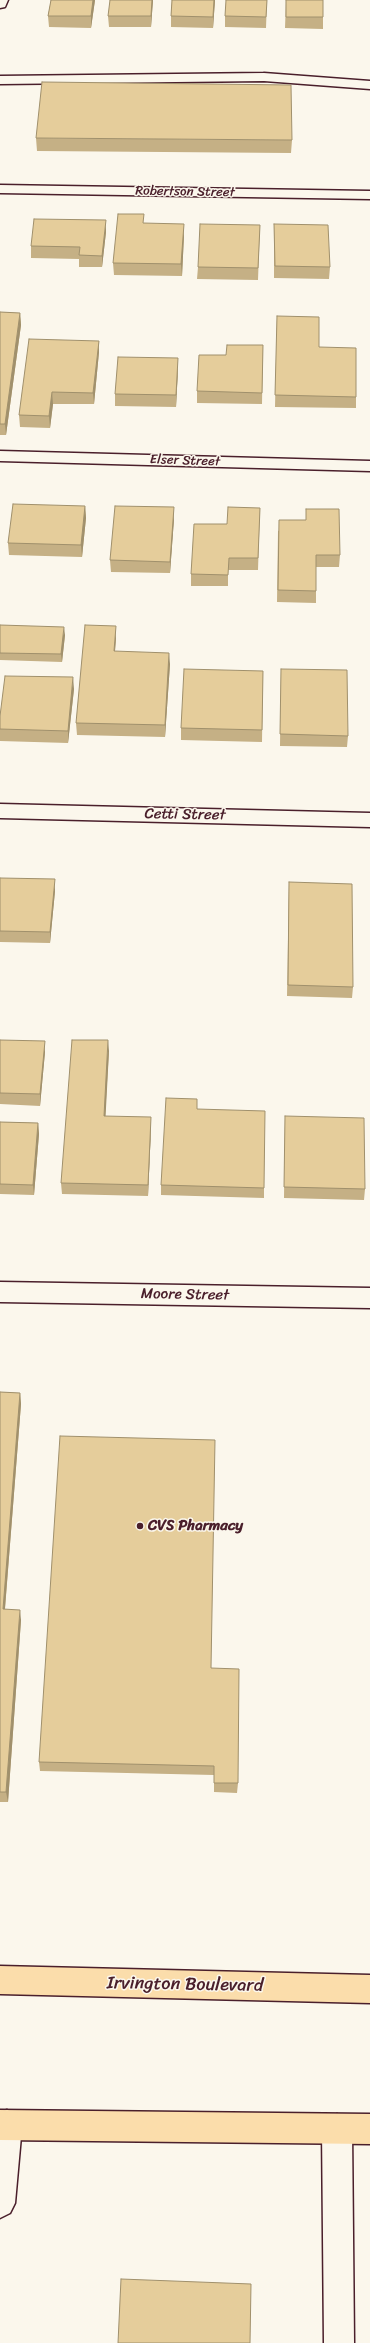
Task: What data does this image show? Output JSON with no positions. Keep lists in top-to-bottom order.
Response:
{
  "streets": {
    "main road": ["Irvington Boulevard"],
    "street": [
      "Robertson Street",
      "Elser Street",
      "Cetti Street",
      "Moore Street"
    ]
  },
  "places": ["CVS Pharmacy"]
}
